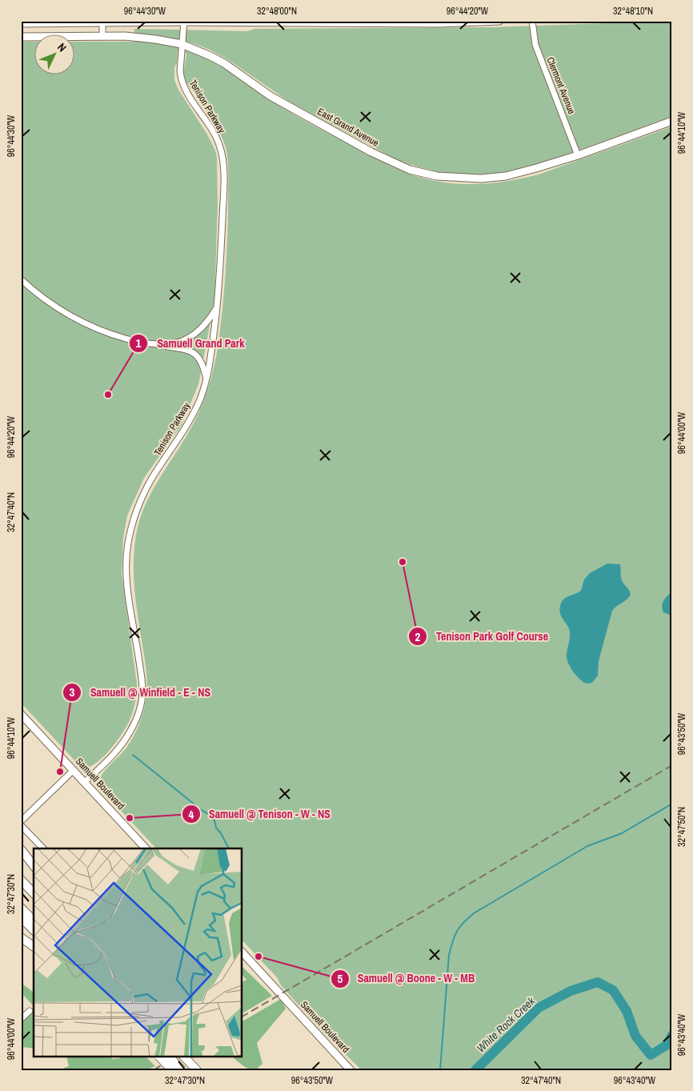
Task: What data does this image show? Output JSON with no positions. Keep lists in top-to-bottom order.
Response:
{
  "streets": {
    "main road": ["East Grand Avenue", "Samuell Boulevard"],
    "street": ["Clermont Avenue", "Tenison Parkway"]
  },
  "crossings": [
    ["Clermont Avenue", "East Grand Avenue"],
    ["Tenison Parkway", "East Grand Avenue"],
    ["Tenison Parkway", "Samuell Boulevard"]
  ],
  "water": ["White Rock Creek"],
  "places": [
    "Samuell Grand Park",
    "Tenison Park Golf Course",
    "Samuell @ Winfield - E - NS",
    "Samuell @ Tenison - W - NS",
    "Samuell @ Boone - W - MB"
  ],
  "north": "top right",
  "coordinates": [
    "96°44'30\"W",
    "32°48'00\"N",
    "96°44'20\"W",
    "32°48'10\"N",
    "96°44'10\"W",
    "96°44'00\"W",
    "32°47'40\"N",
    "96°43'50\"W",
    "32°47'50\"N",
    "32°47'30\"N",
    "96°43'40\"W"
  ]
}
